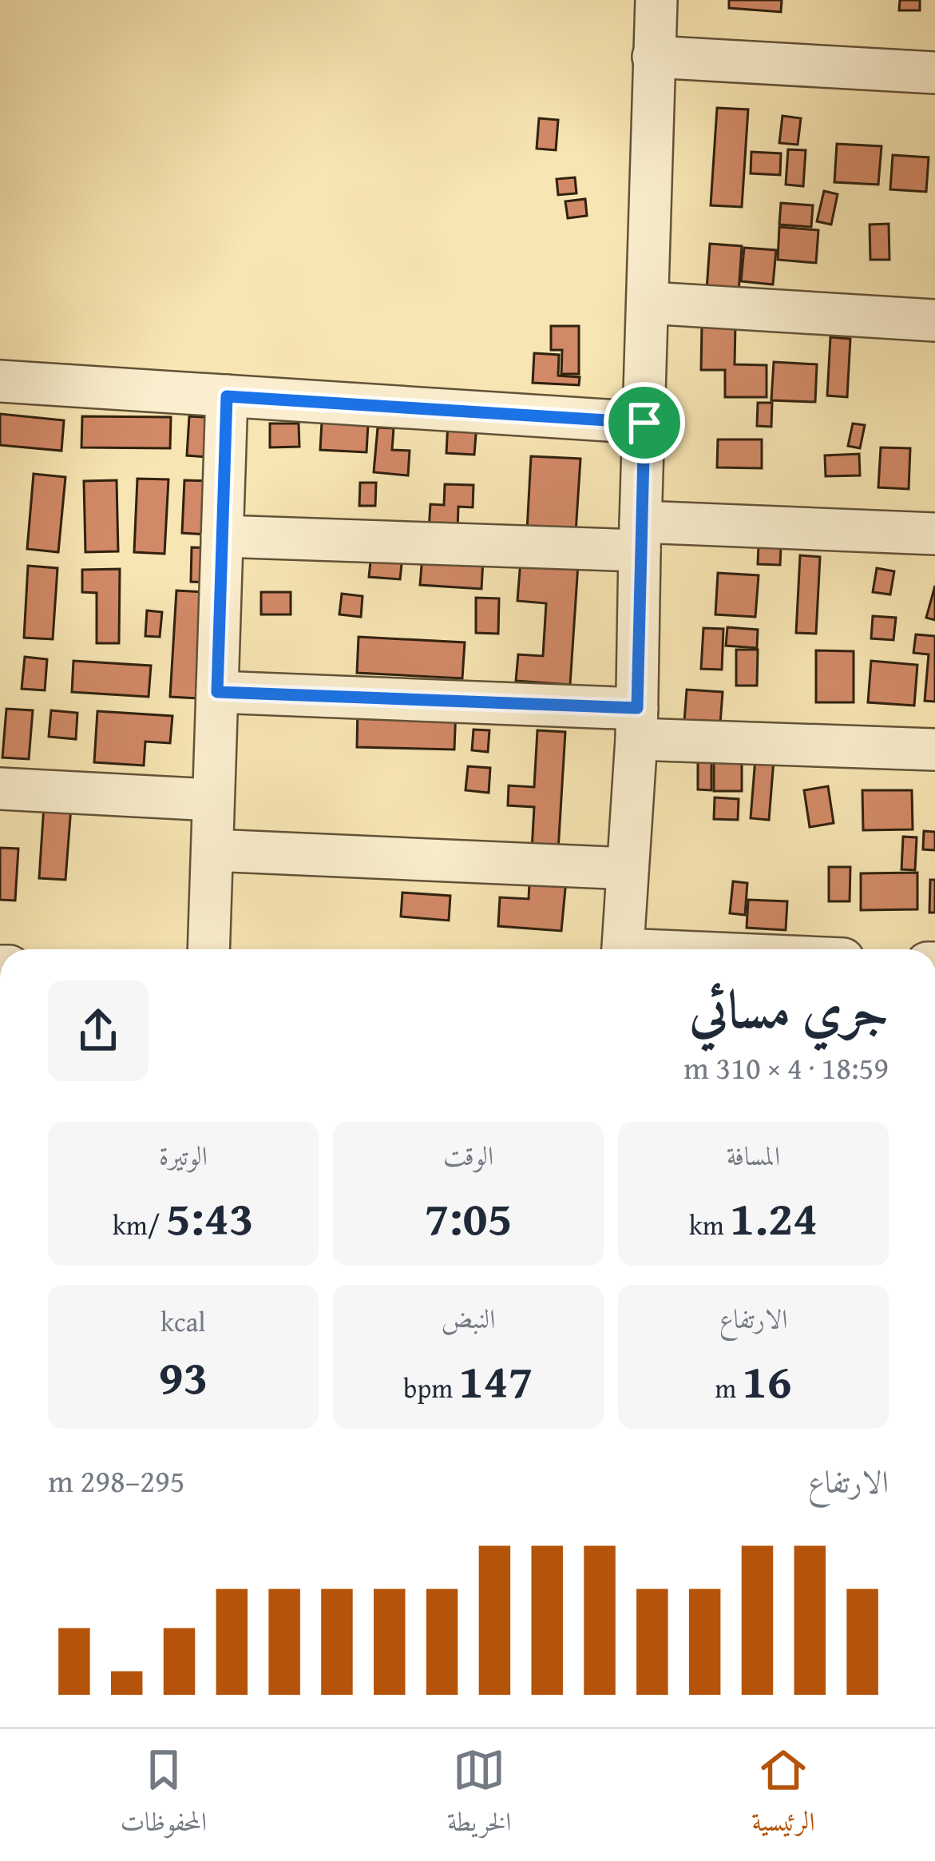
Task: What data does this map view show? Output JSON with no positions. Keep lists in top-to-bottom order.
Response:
{
  "page": {
    "heading": ["جري مسائي", "18:59 · 4 × 310 m"],
    "stats": [
      ["المسافة", "1.24 km"],
      ["الوقت", "7:05"],
      ["الوتيرة", "5:43 /km"],
      ["الارتفاع", "16 m"],
      ["النبض", "147 bpm"],
      ["kcal", "93"]
    ],
    "chart": ["الارتفاع", "295–298 m"],
    "tabs": ["الرئيسية", "الخريطة", "المحفوظات"]
  }
}
